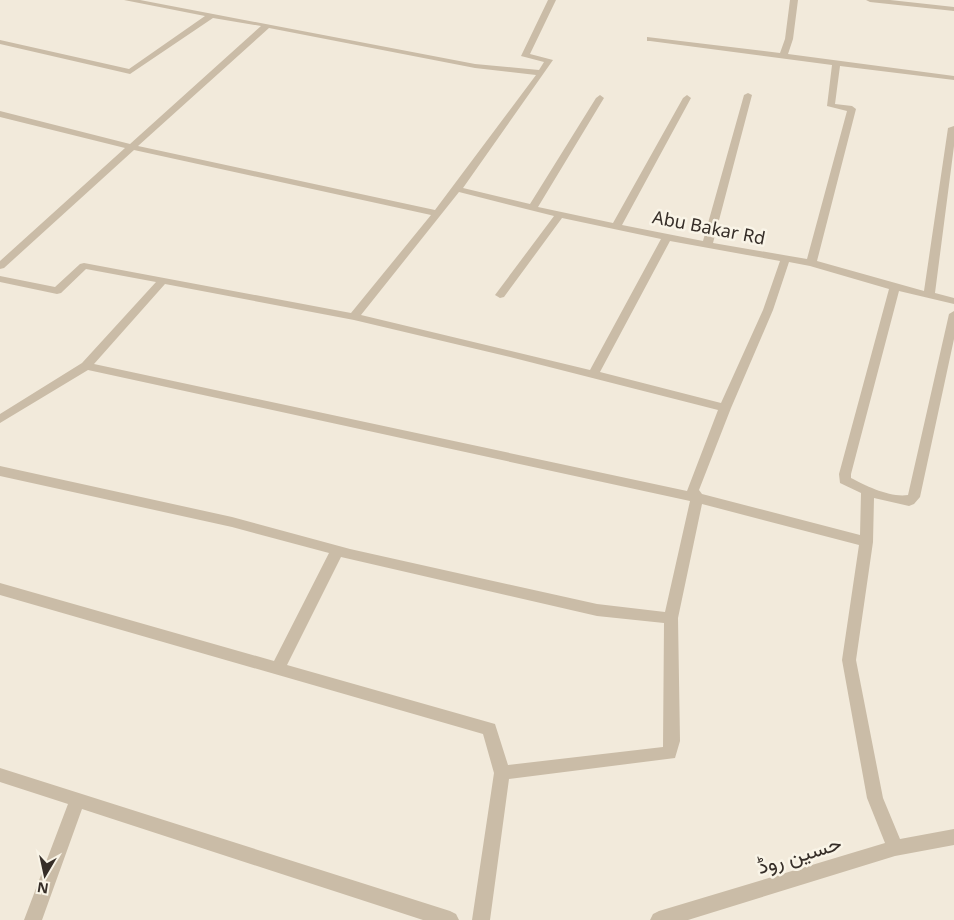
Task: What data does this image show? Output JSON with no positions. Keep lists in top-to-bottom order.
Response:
{
  "streets": {
    "street": ["Abu Bakar Rd", "حسین روڈ"]
  },
  "north": "bottom"
}
